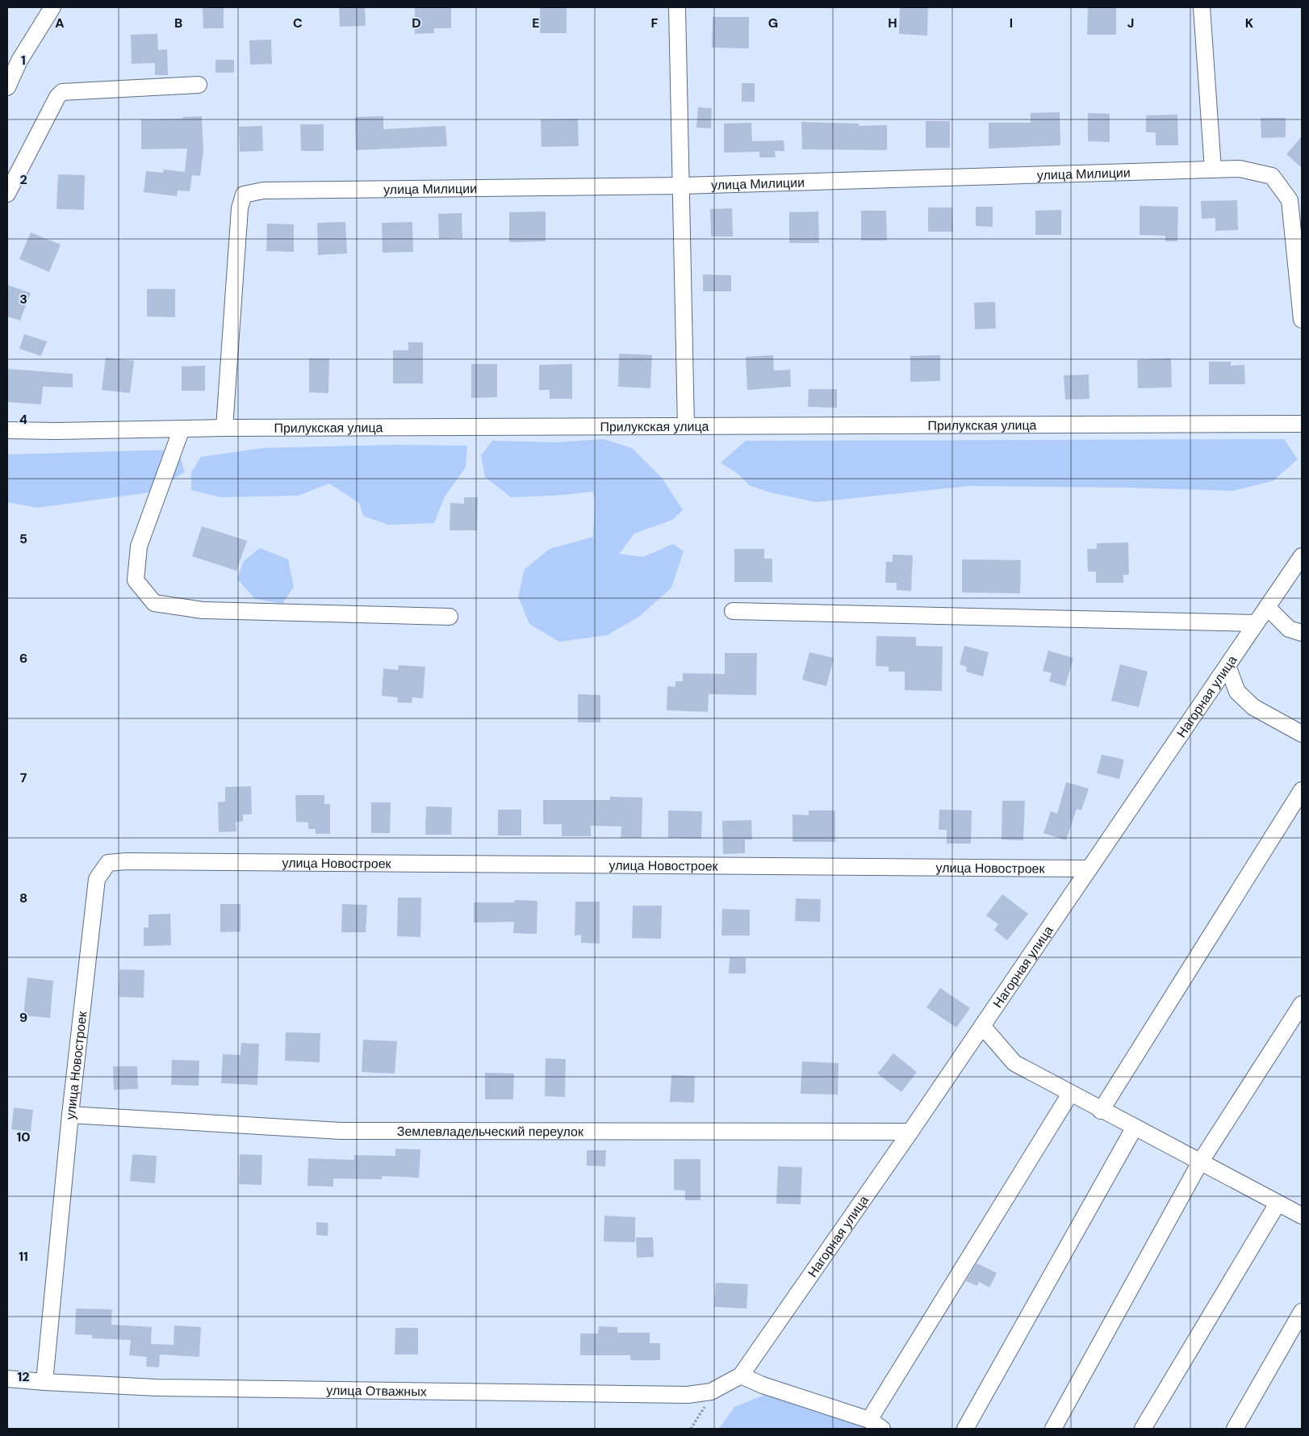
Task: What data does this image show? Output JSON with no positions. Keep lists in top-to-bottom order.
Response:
{
  "streets": {
    "street": [
      "улица Милиции",
      "Прилукская улица",
      "Нагорная улица",
      "улица Новостроек",
      "Землевладельческий переулок",
      "улица Отважных"
    ]
  },
  "crossings": [
    ["улица Милиции", "Прилукская улица"],
    ["Нагорная улица", "улица Новостроек"],
    ["Нагорная улица", "Землевладельческий переулок"],
    ["Нагорная улица", "улица Отважных"],
    ["улица Новостроек", "Землевладельческий переулок"],
    ["улица Новостроек", "улица Отважных"]
  ],
  "grid": {
    "columns": [
      "A",
      "B",
      "C",
      "D",
      "E",
      "F",
      "G",
      "H",
      "I",
      "J",
      "K"
    ],
    "rows": [
      "1",
      "2",
      "3",
      "4",
      "5",
      "6",
      "7",
      "8",
      "9",
      "10",
      "11",
      "12"
    ]
  }
}
